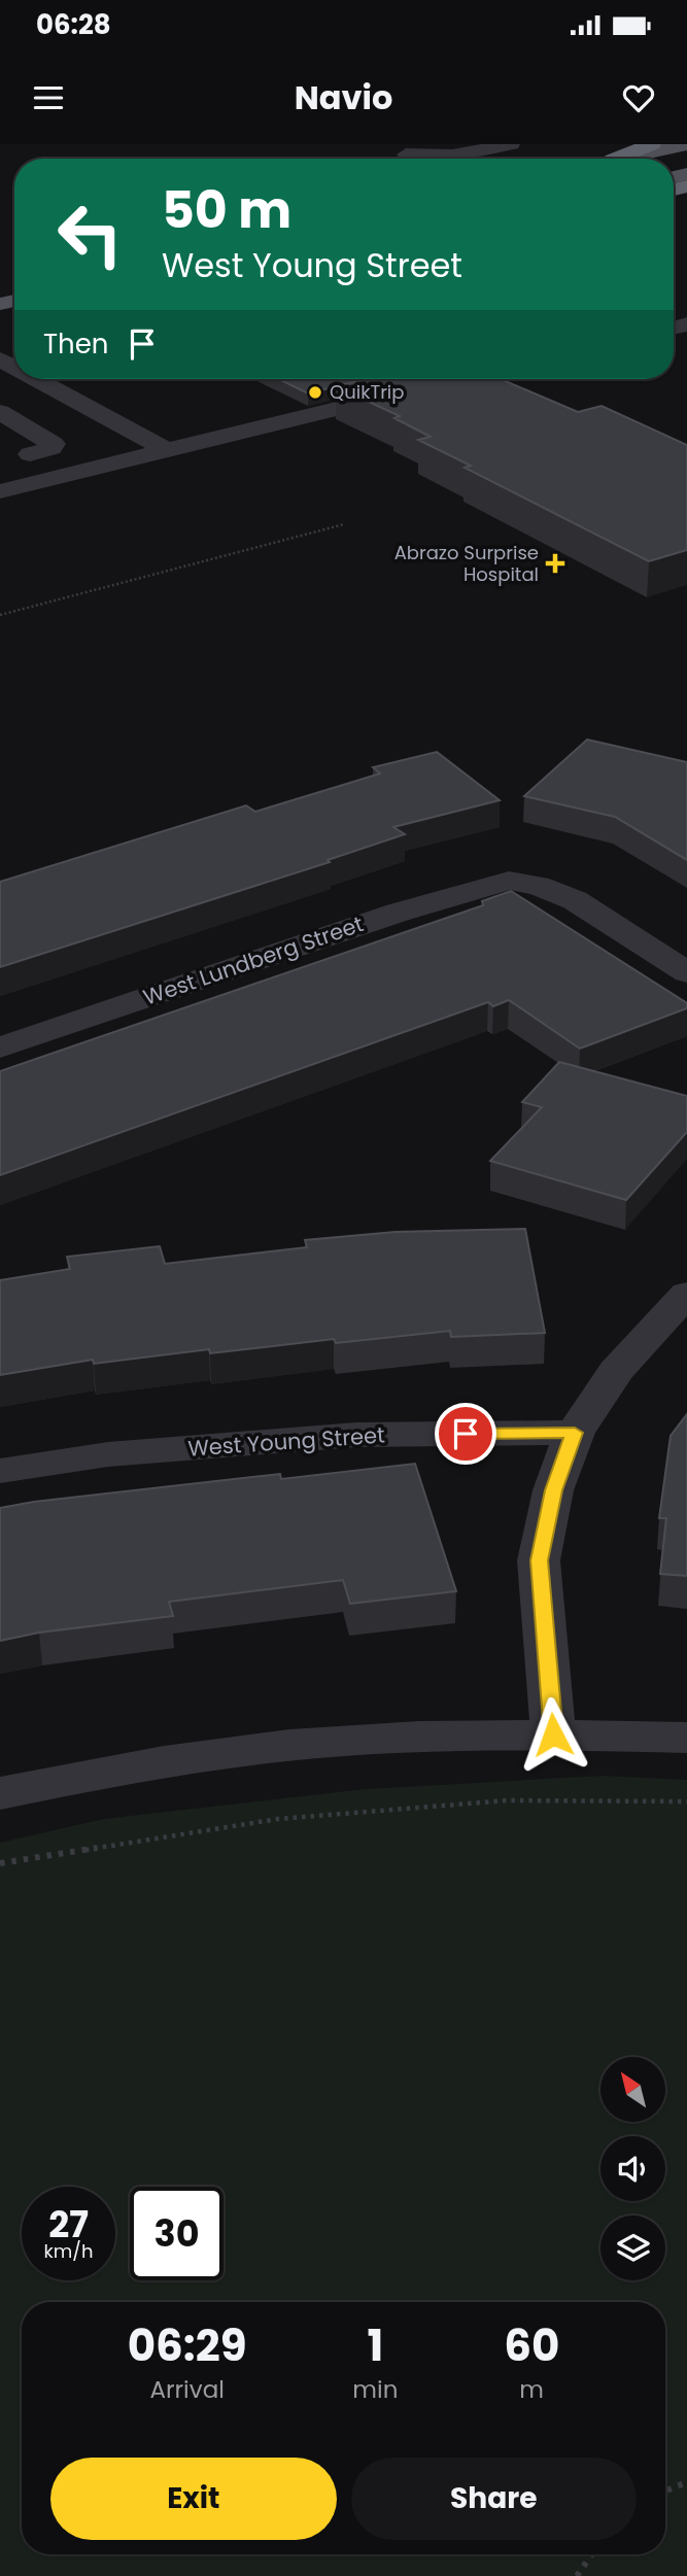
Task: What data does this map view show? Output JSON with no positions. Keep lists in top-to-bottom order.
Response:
{
  "streets": {
    "street": ["West Lundberg Street", "West Young Street"]
  },
  "places": {
    "other": ["QuikTrip"],
    "health": ["Abrazo Surprise Hospital"]
  },
  "north": "top left",
  "page": {
    "status": "06:28",
    "header": "Navio",
    "turn": ["50 m", "West Young Street"],
    "then": "Then",
    "speed": "27 km/h",
    "limit": "30",
    "eta": [
      "06:29",
      "Arrival",
      "1",
      "min",
      "60",
      "m"
    ],
    "buttons": ["Exit", "Share"]
  }
}
